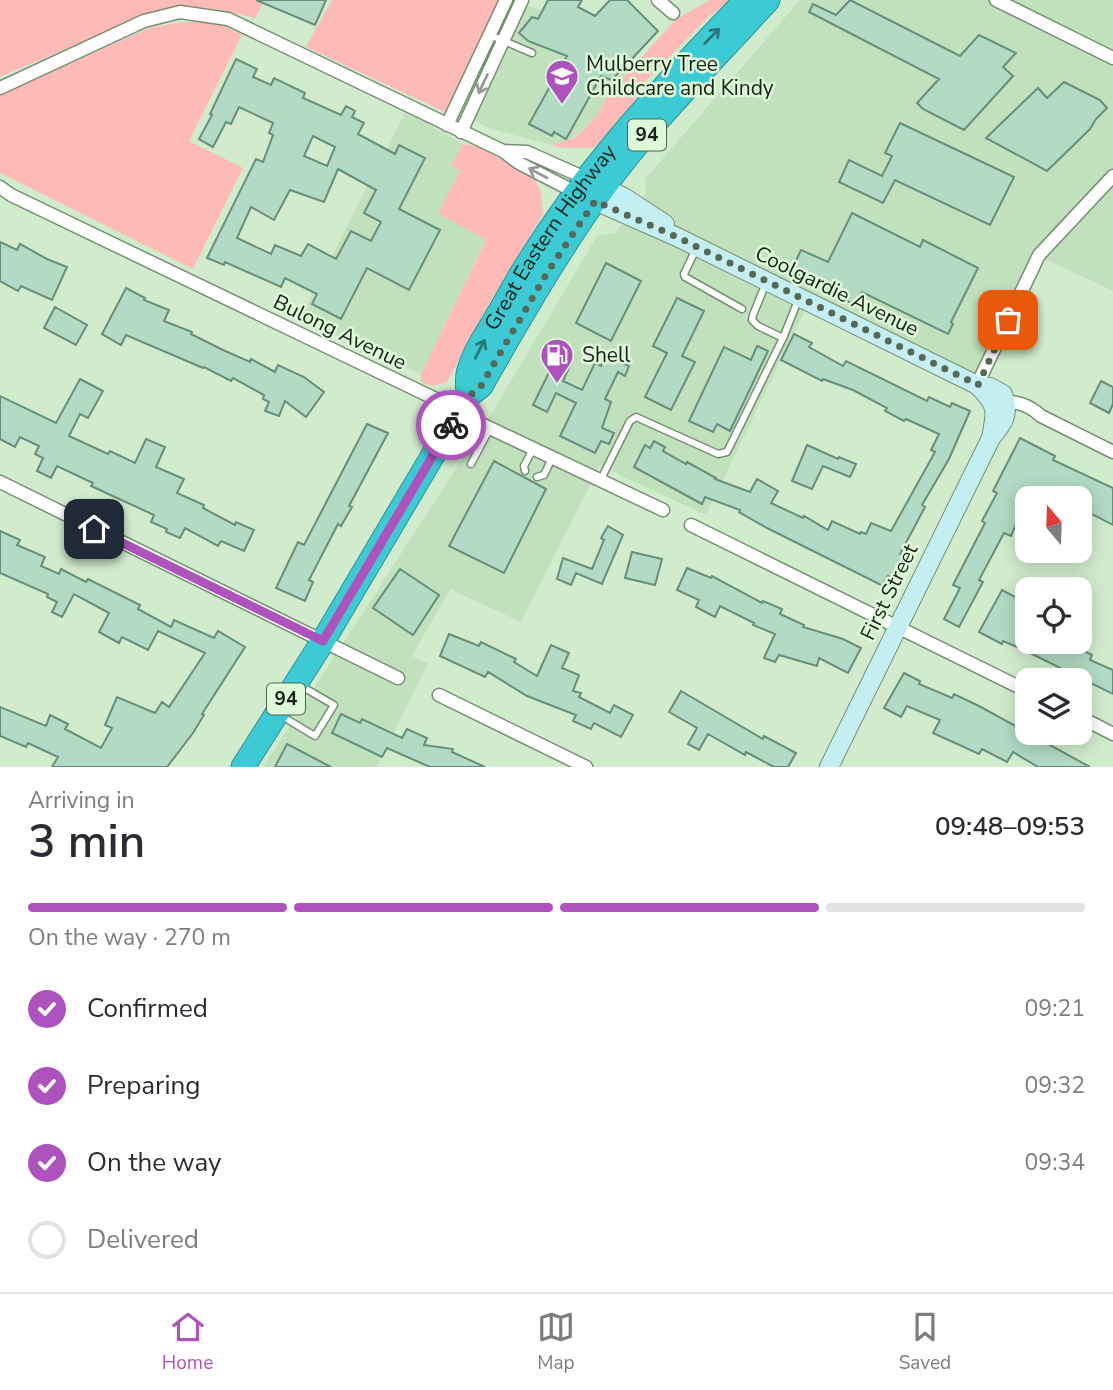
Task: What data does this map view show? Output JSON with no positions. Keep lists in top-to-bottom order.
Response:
{
  "streets": {
    "highway": ["94", "Great Eastern Highway"],
    "street": ["Coolgardie Avenue", "Bulong Avenue", "First Street"]
  },
  "crossings": [
    ["Great Eastern Highway", "Coolgardie Avenue"],
    ["Great Eastern Highway", "Bulong Avenue"],
    ["Coolgardie Avenue", "First Street"]
  ],
  "places": {
    "school or university": ["Mulberry Tree Childcare and Kindy"],
    "fuel station": ["Shell"]
  },
  "north": "top",
  "page": {
    "heading": ["3 min", "Arriving in", "09:48–09:53"],
    "bar": "On the way · 270 m",
    "list": [
      ["Confirmed", "09:21"],
      ["Preparing", "09:32"],
      ["On the way", "09:34"],
      "Delivered"
    ],
    "tabs": ["Home", "Map", "Saved"]
  }
}
